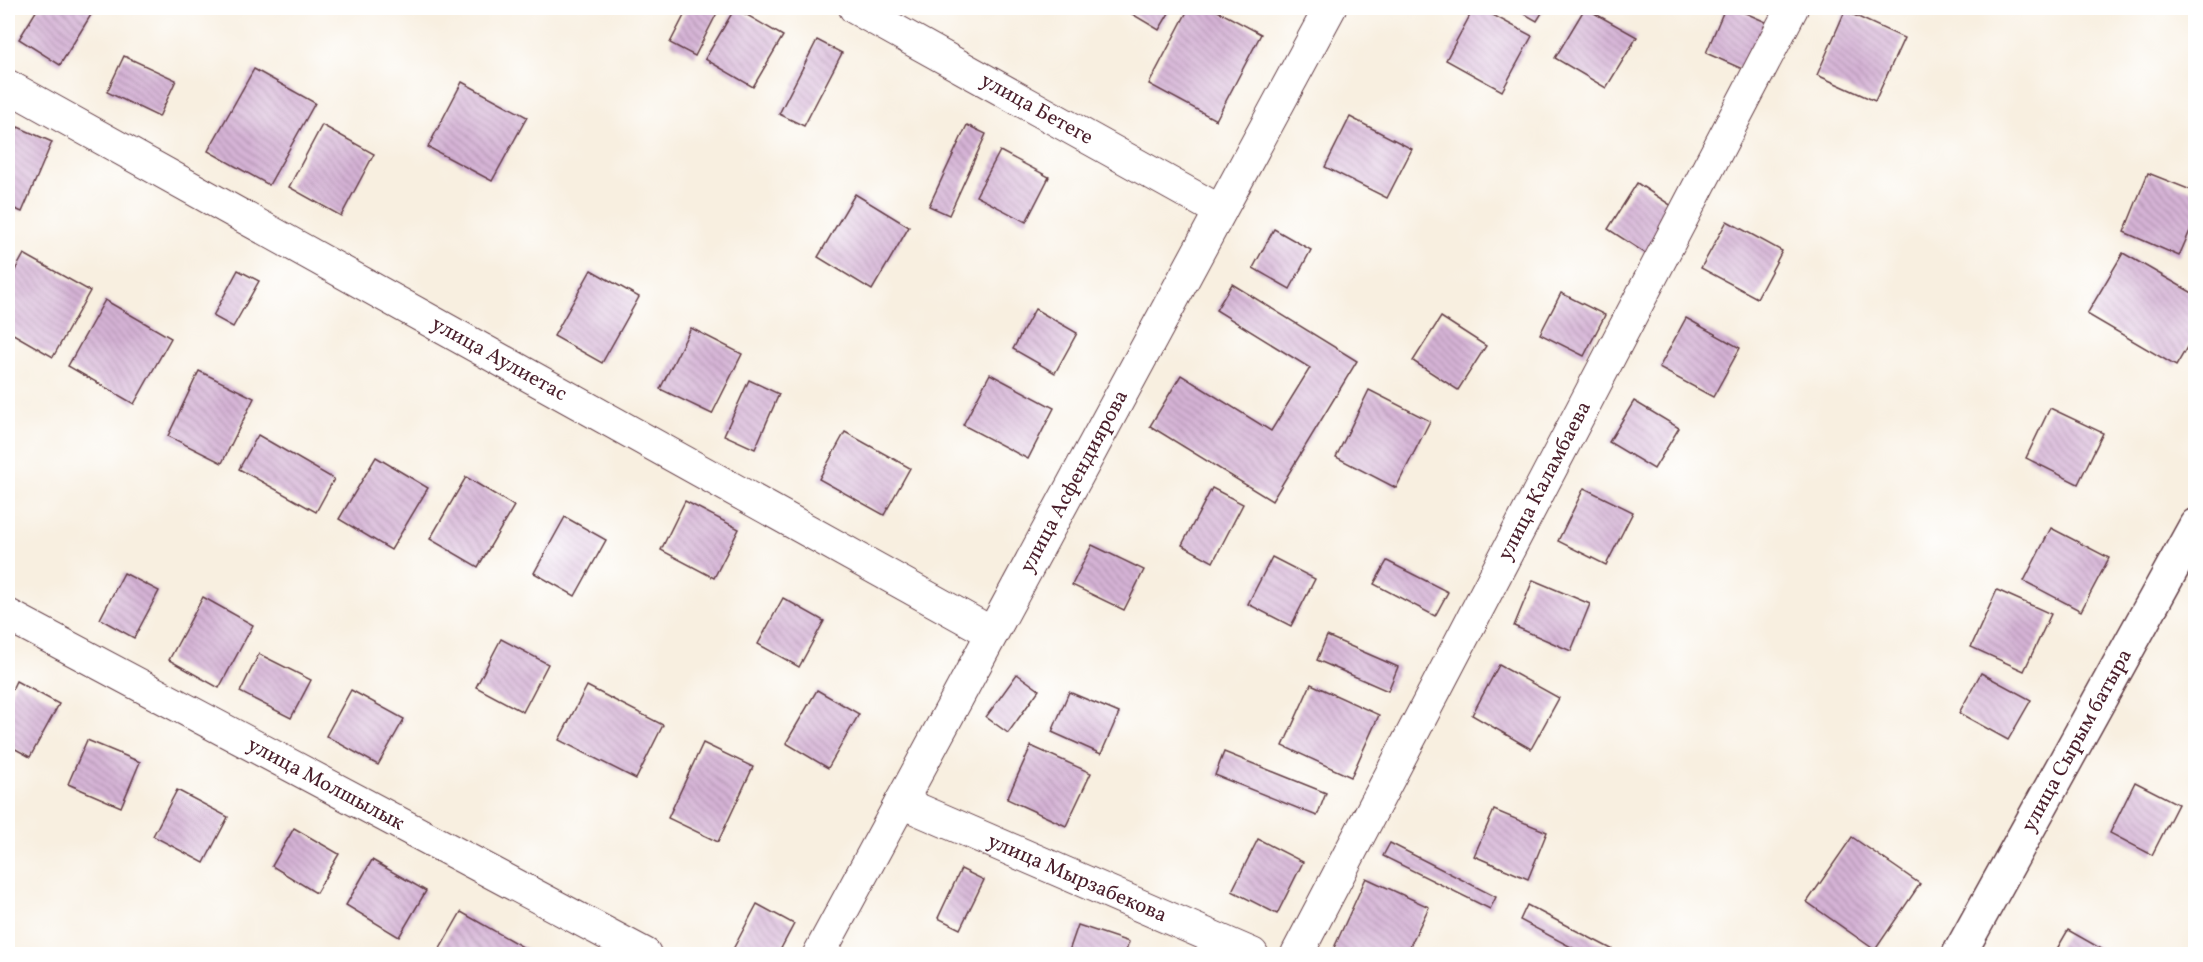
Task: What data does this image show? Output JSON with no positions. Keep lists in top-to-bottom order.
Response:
{
  "streets": {
    "street": [
      "улица Бетеге",
      "улица Аулиетас",
      "улица Асфендиярова",
      "улица Каламбаева",
      "улица Сырым батыра",
      "улица Молшылык",
      "улица Мырзабекова"
    ]
  },
  "crossings": [
    ["улица Бетеге", "улица Асфендиярова"],
    ["улица Аулиетас", "улица Асфендиярова"],
    ["улица Асфендиярова", "улица Мырзабекова"]
  ]
}
